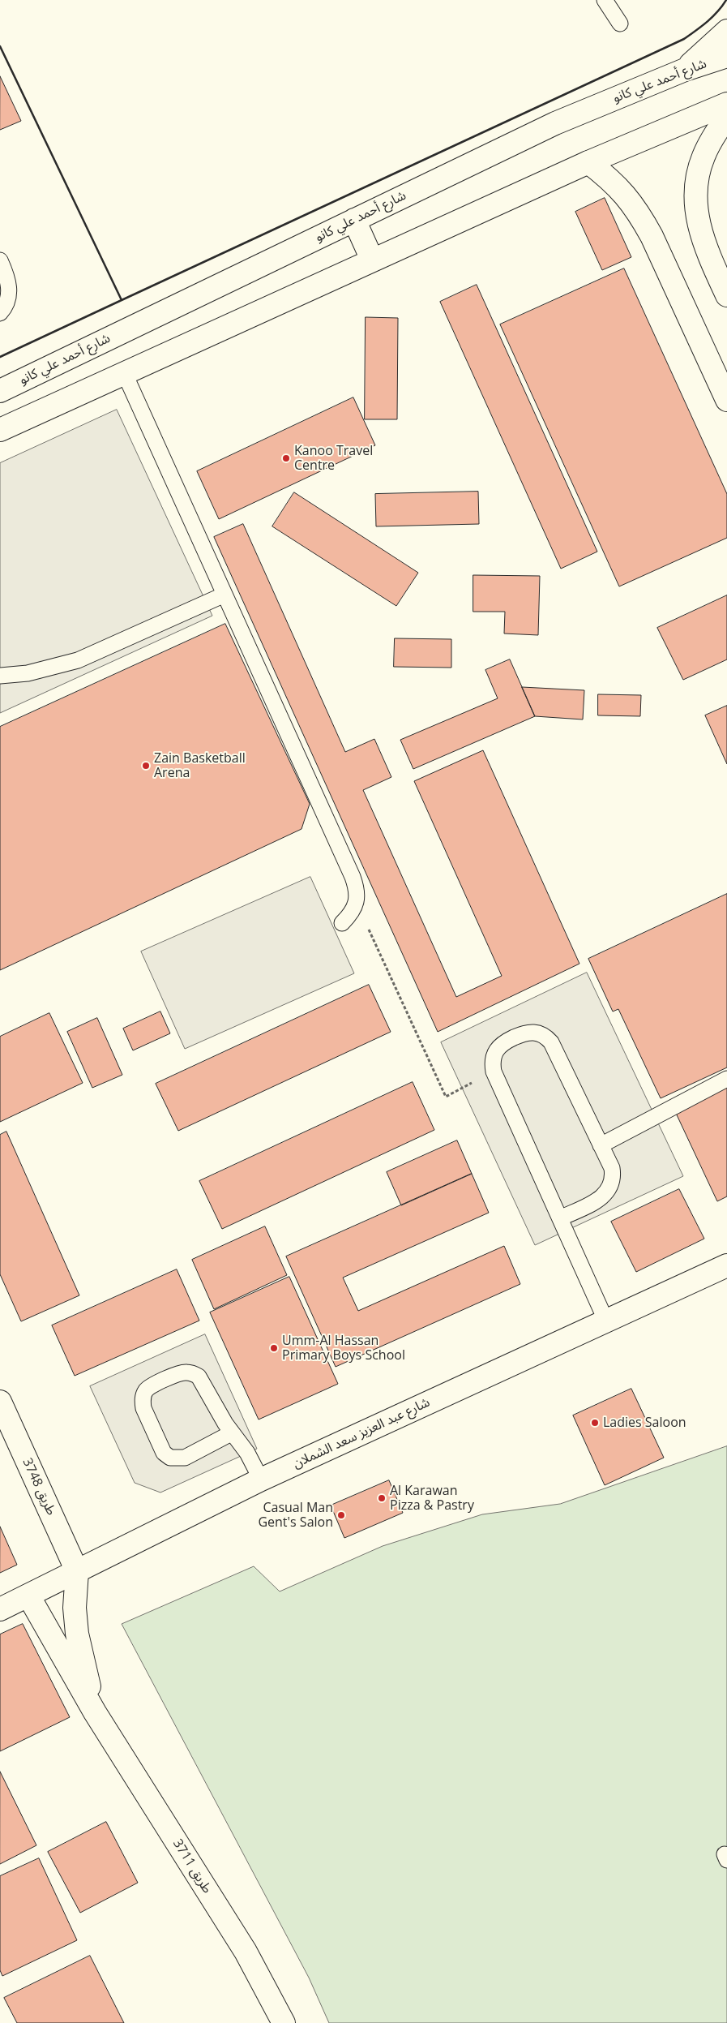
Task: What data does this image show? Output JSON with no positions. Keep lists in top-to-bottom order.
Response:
{
  "streets": {
    "street": [
      "شارع أحمد علي كانو",
      "شارع عبد العزيز سعد الشملان",
      "طريق 3748",
      "طريق 3711"
    ]
  },
  "crossings": [
    ["شارع عبد العزيز سعد الشملان", "طريق 3748"],
    ["شارع عبد العزيز سعد الشملان", "طريق 3711"],
    ["طريق 3748", "طريق 3711"]
  ],
  "places": [
    "Kanoo Travel Centre",
    "Zain Basketball Arena",
    "Umm-Al Hassan Primary Boys School",
    "Ladies Saloon",
    "Al Karawan Pizza & Pastry",
    "Casual Man Gent's Salon"
  ]
}
